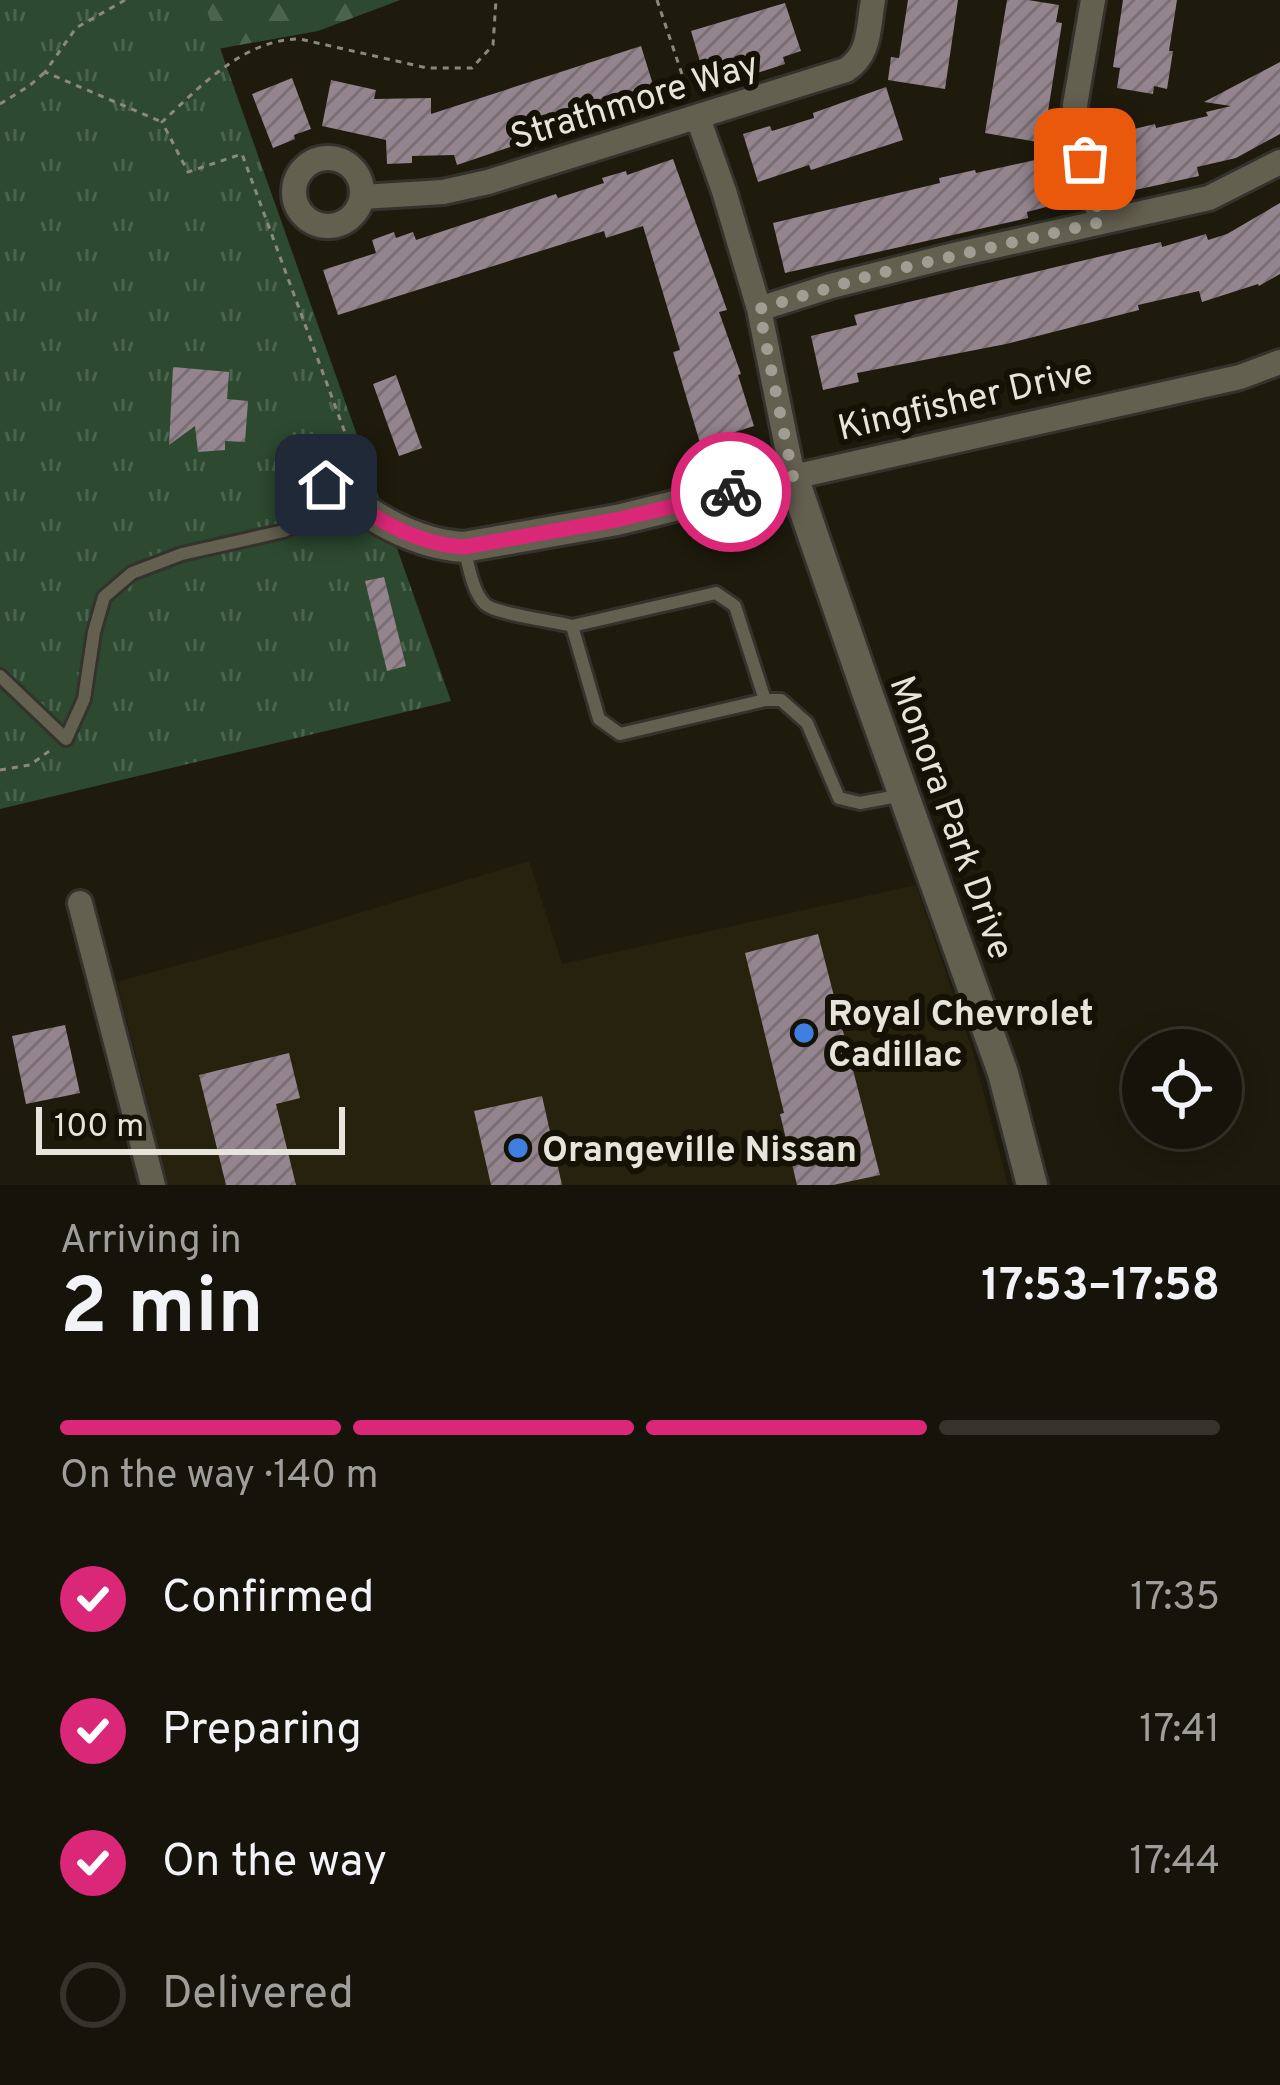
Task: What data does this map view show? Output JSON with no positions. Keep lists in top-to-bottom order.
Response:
{
  "streets": {
    "street": ["Strathmore Way", "Kingfisher Drive", "Monora Park Drive"]
  },
  "crossings": [
    ["Kingfisher Drive", "Monora Park Drive"]
  ],
  "places": ["Royal Chevrolet Cadillac", "Orangeville Nissan"],
  "scale_bar": "100 m",
  "page": {
    "scale": "100 m",
    "heading": ["2 min", "Arriving in", "17:53–17:58"],
    "bar": "On the way · 140 m",
    "list": [
      ["Confirmed", "17:35"],
      ["Preparing", "17:41"],
      ["On the way", "17:44"],
      "Delivered"
    ]
  }
}
